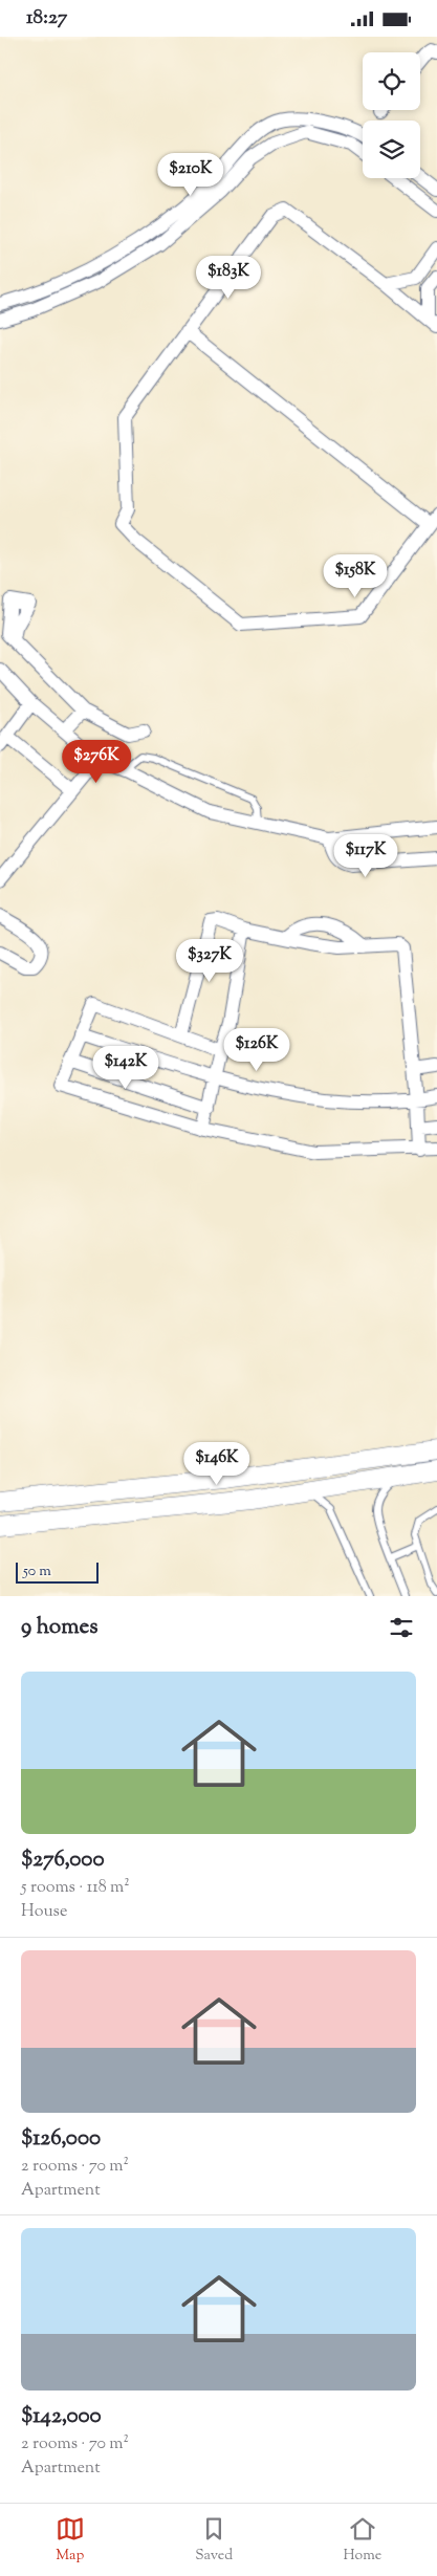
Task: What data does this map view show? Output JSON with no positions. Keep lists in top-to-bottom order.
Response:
{
  "scale_bar": "50 m",
  "page": {
    "status": "18:27",
    "price": [
      "$210K",
      "$183K",
      "$158K",
      "$276K",
      "$117K",
      "$327K",
      "$126K",
      "$142K",
      "$146K"
    ],
    "scale": "50 m",
    "heading": "9 homes",
    "list": [
      {
        "name": "$276,000",
        "note": "5 rooms · 118 m² · House"
      },
      {
        "name": "$126,000",
        "note": "2 rooms · 70 m² · Apartment"
      },
      {
        "name": "$142,000",
        "note": "2 rooms · 70 m² · Apartment"
      }
    ],
    "tabs": ["Map", "Saved", "Home"]
  }
}
